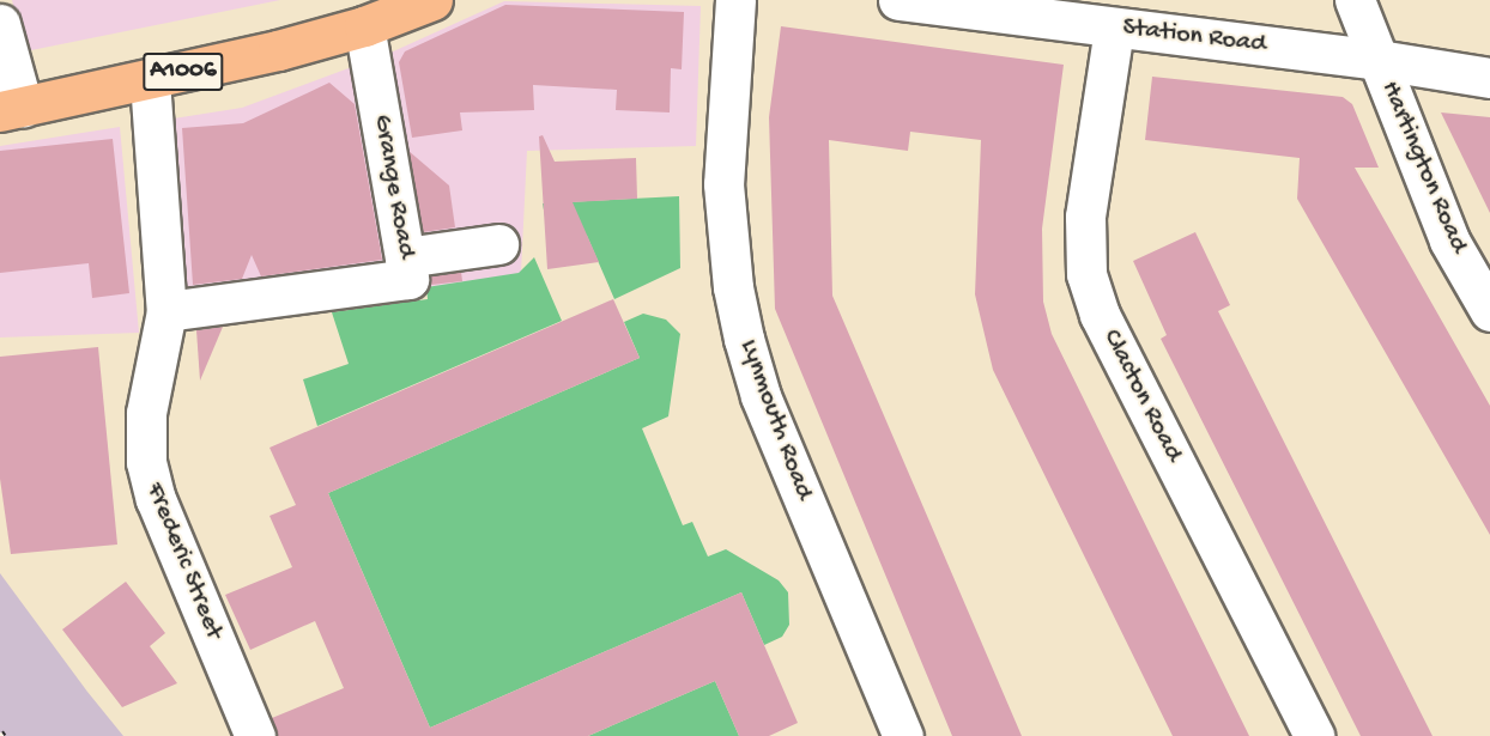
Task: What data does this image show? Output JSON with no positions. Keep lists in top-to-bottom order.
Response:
{
  "streets": {
    "main road": ["A1006"],
    "street": [
      "Station Road",
      "Hartington Road",
      "Grange Road",
      "Clacton Road",
      "Lynmouth Road",
      "Frederic Street"
    ]
  },
  "crossings": [
    ["Station Road", "Hartington Road"],
    ["Station Road", "Clacton Road"],
    ["A1006", "Grange Road"],
    ["A1006", "Frederic Street"],
    ["Grange Road", "Frederic Street"]
  ]
}
